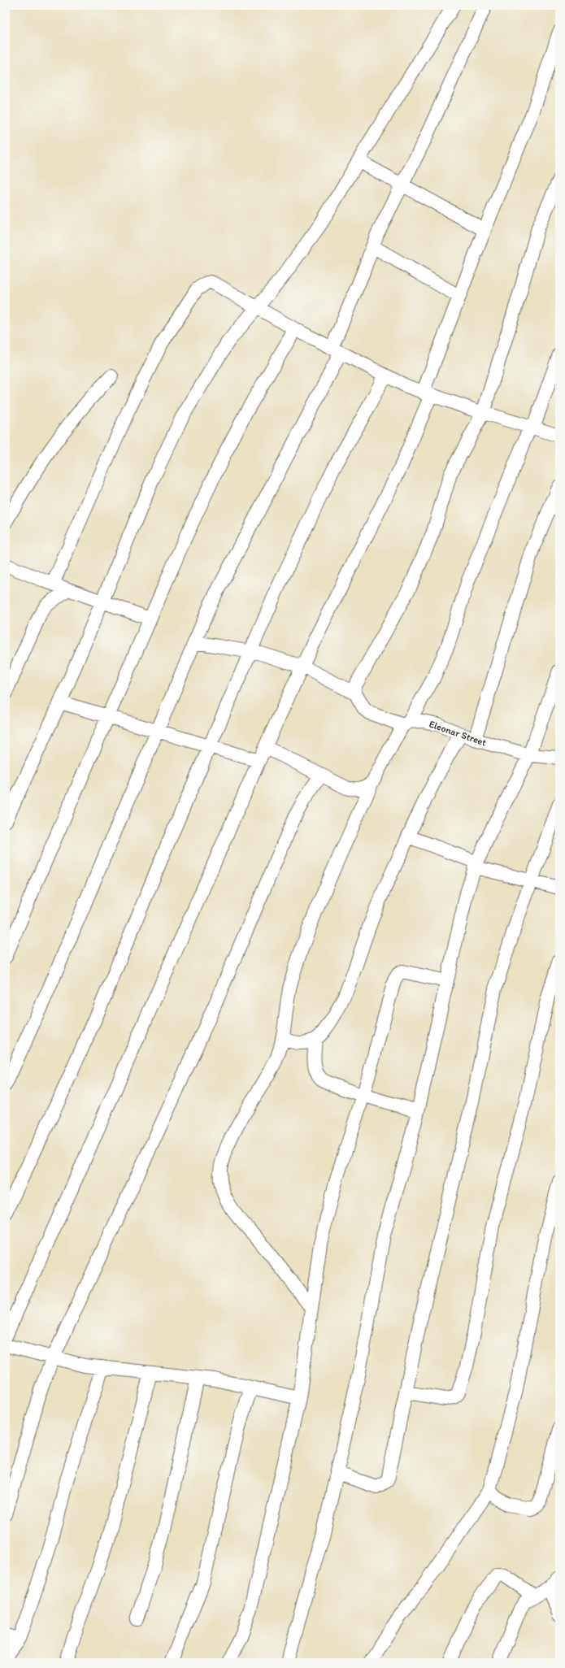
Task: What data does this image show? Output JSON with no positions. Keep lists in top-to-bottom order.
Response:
{
  "streets": {
    "street": ["Eleonar Street"]
  }
}
